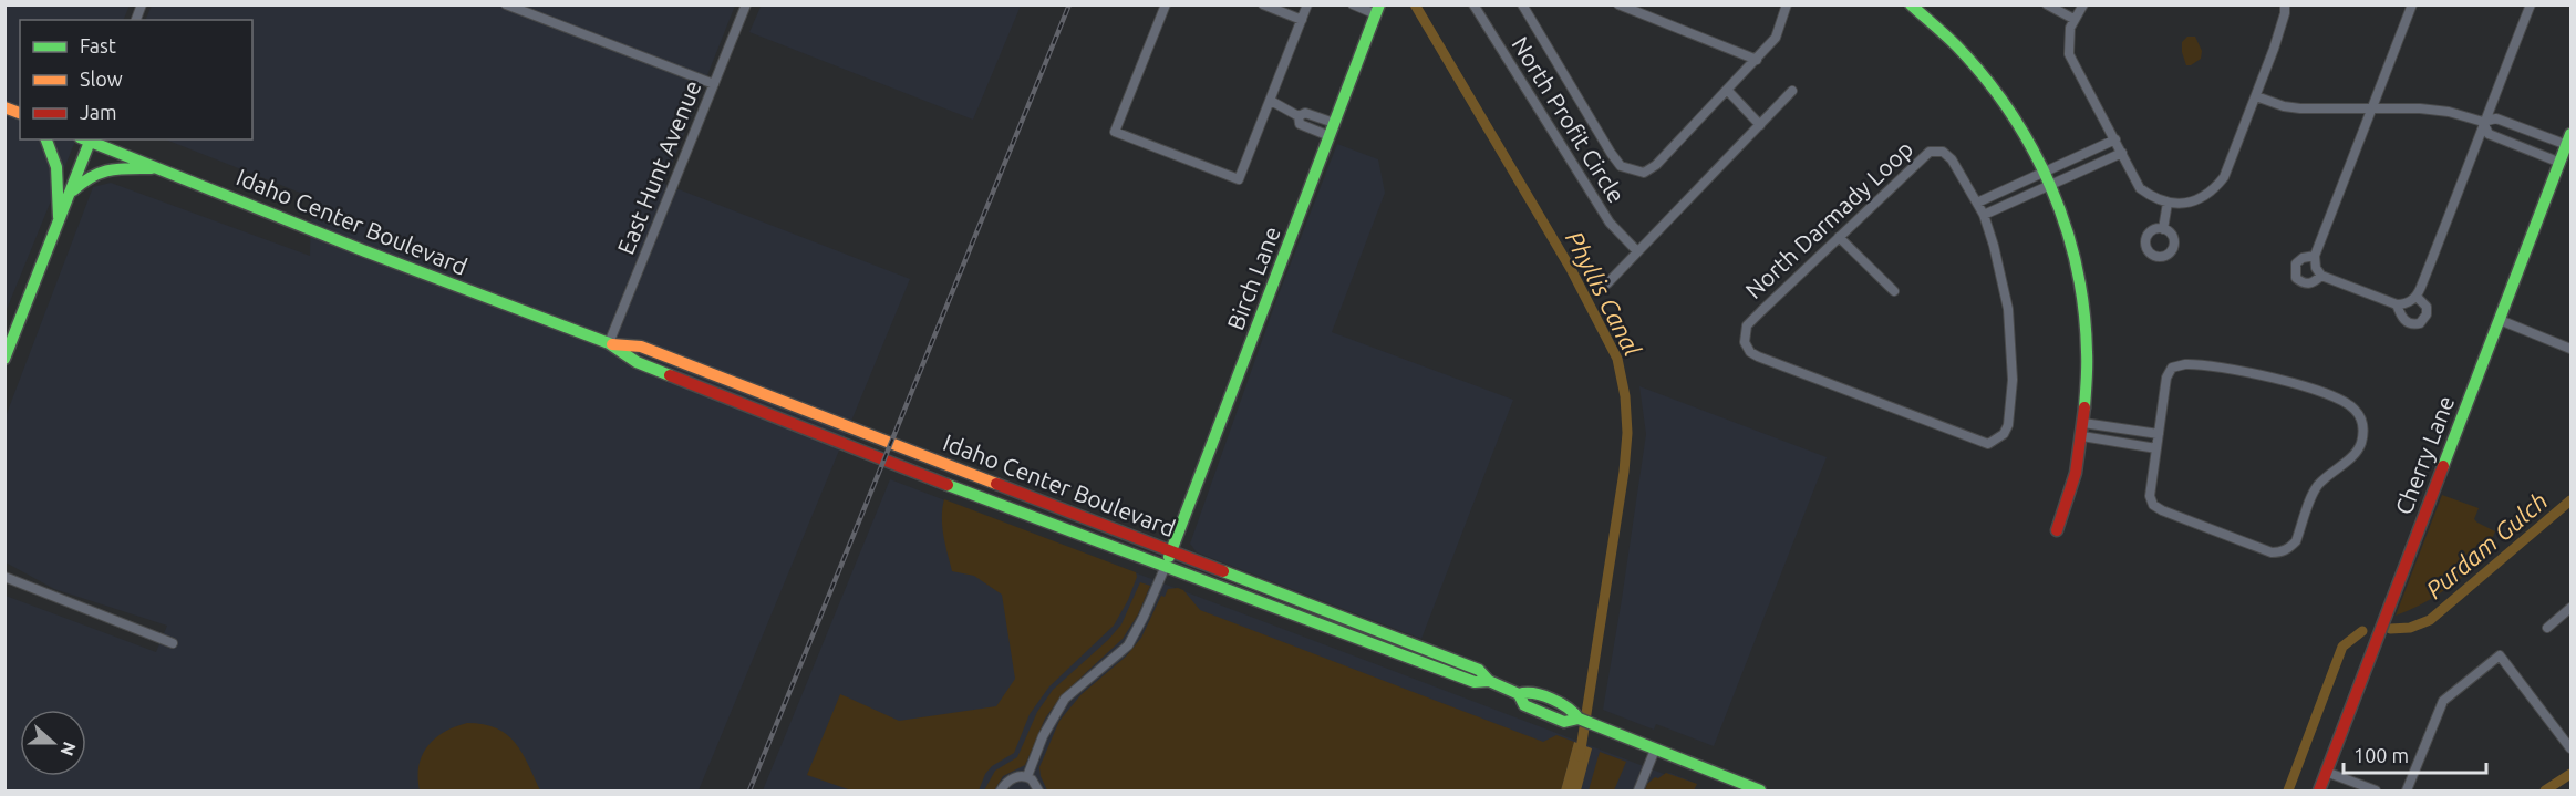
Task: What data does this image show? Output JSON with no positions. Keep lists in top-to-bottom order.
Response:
{
  "streets": {
    "main road": ["Idaho Center Boulevard", "Birch Lane", "Cherry Lane"],
    "street": ["North Profit Circle", "East Hunt Avenue", "North Darmady Loop"]
  },
  "crossings": [
    ["East Hunt Avenue", "Idaho Center Boulevard"],
    ["Idaho Center Boulevard", "Birch Lane"]
  ],
  "water": ["Phyllis Canal", "Purdam Gulch"],
  "legend": ["Fast", "Slow", "Jam"],
  "scale_bar": "100 m",
  "north": "right"
}
